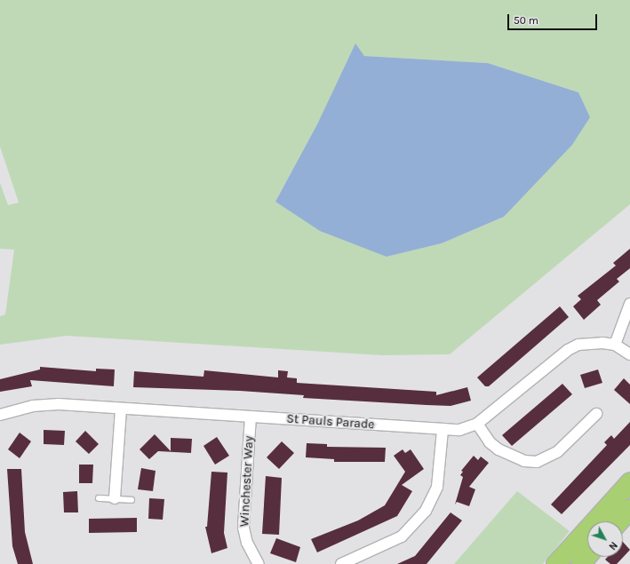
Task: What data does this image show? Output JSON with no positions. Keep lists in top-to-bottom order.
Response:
{
  "streets": {
    "street": ["St Pauls Parade", "Winchester Way"]
  },
  "crossings": [
    ["St Pauls Parade", "Winchester Way"]
  ],
  "scale_bar": "50 m",
  "north": "bottom right"
}
